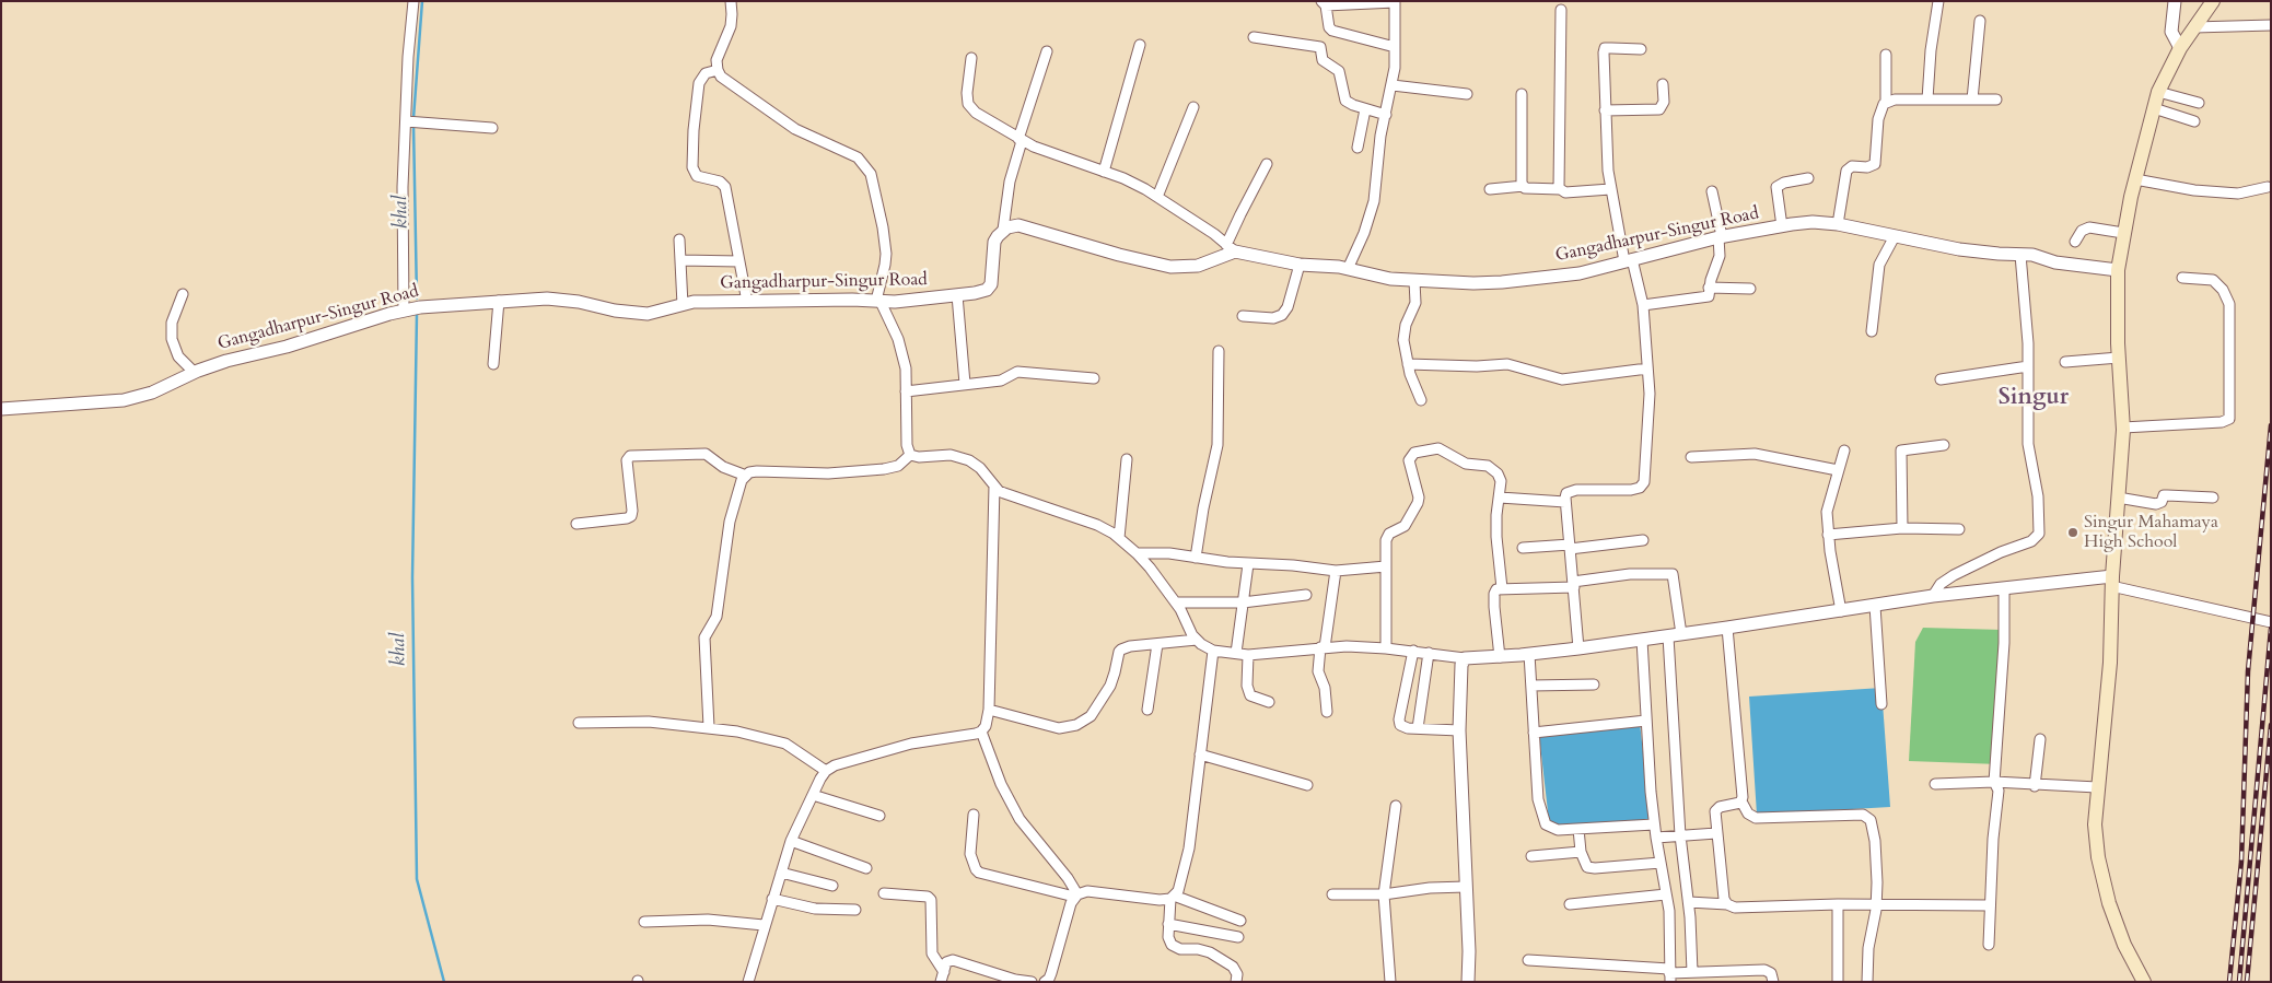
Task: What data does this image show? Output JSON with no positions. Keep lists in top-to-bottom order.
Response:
{
  "streets": {
    "street": ["Gangadharpur-Singur Road"]
  },
  "districts": ["Singur"],
  "water": ["khal"],
  "places": ["Singur Mahamaya High School"]
}
